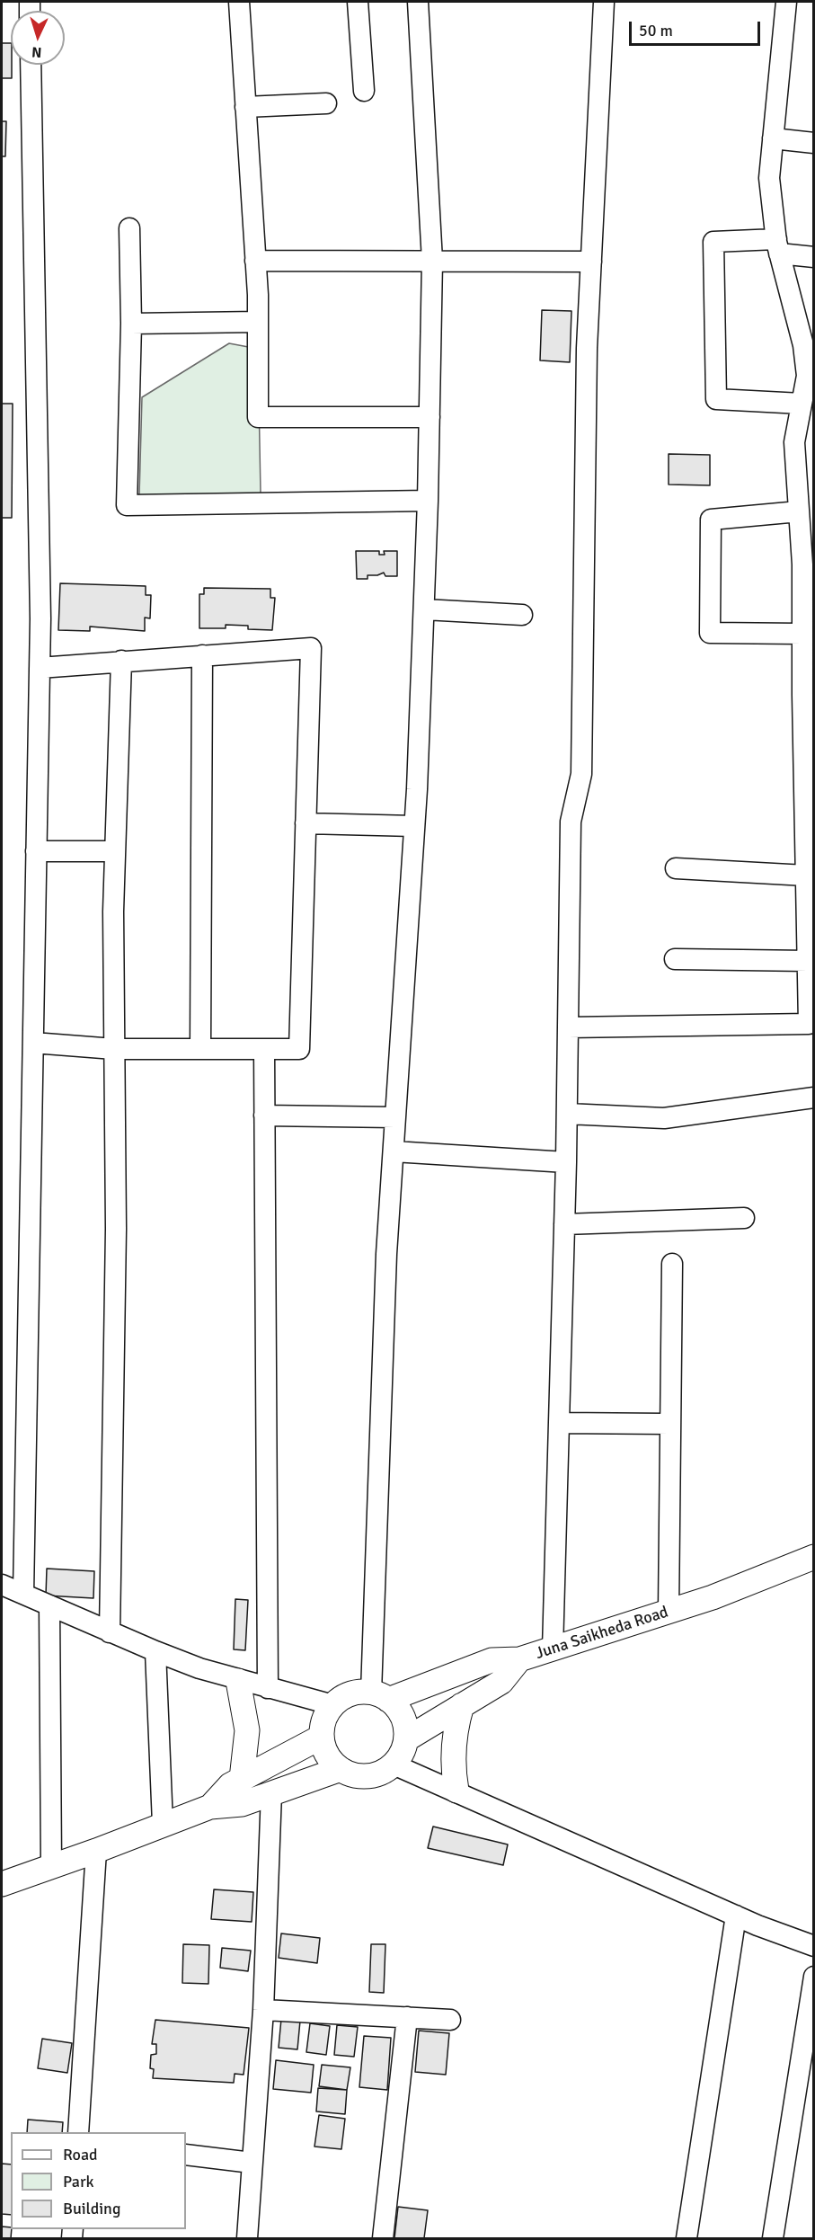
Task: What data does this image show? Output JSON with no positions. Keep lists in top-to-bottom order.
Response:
{
  "streets": {
    "main road": ["Juna Saikheda Road"]
  },
  "legend": ["Road", "Park", "Building"],
  "scale_bar": "50 m",
  "north": "bottom"
}
